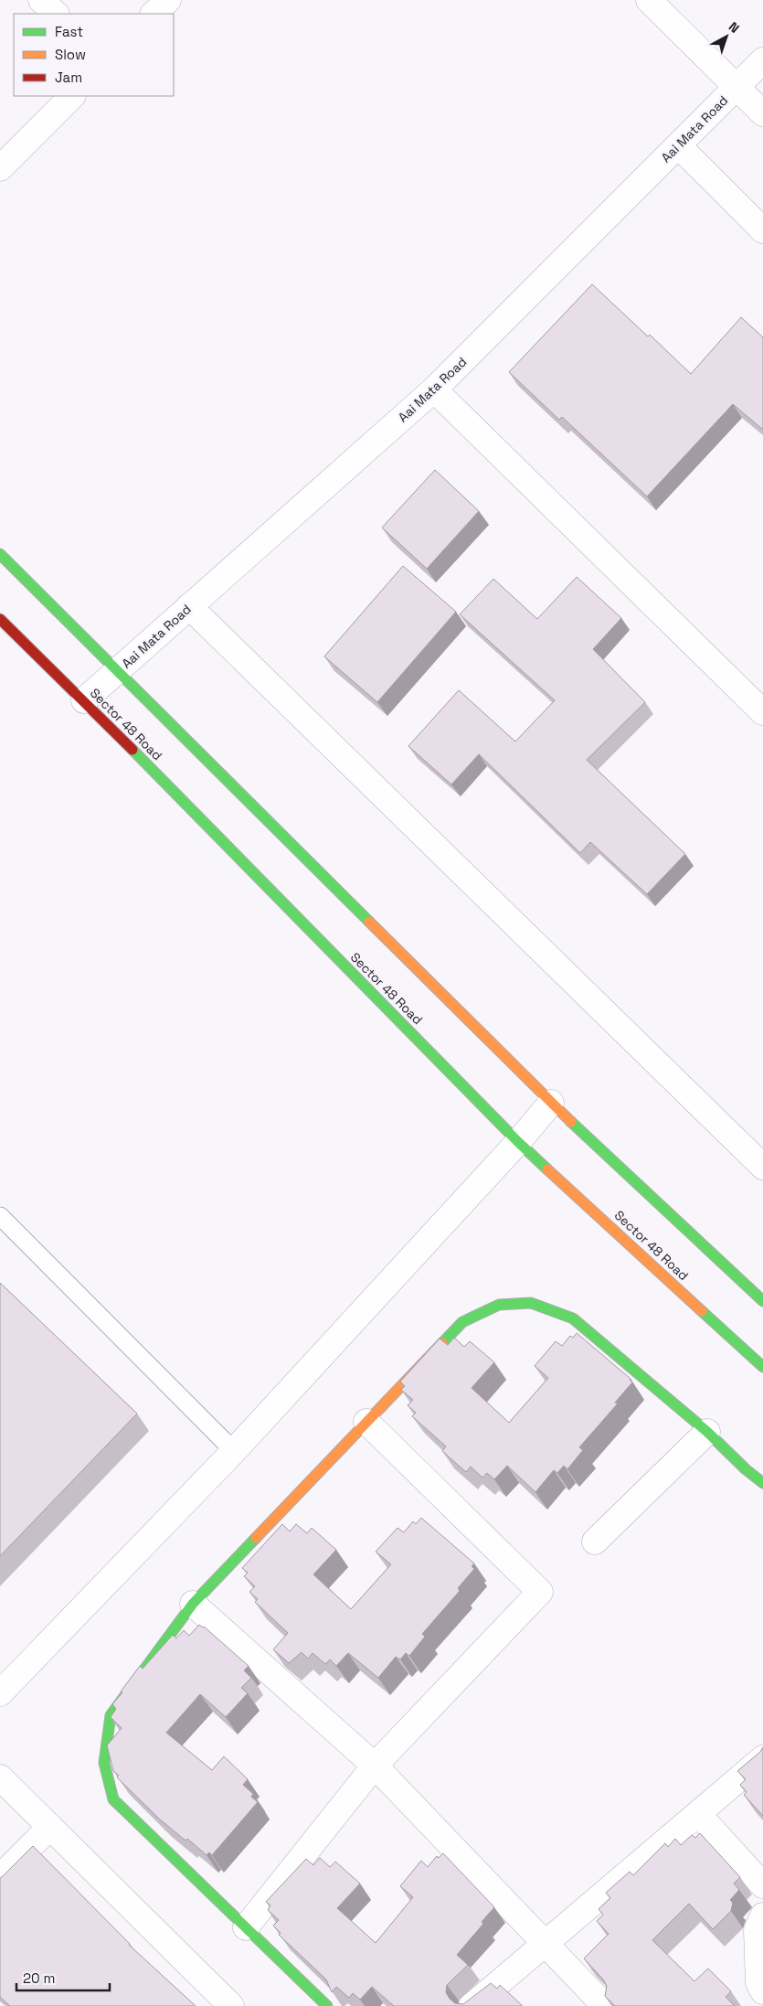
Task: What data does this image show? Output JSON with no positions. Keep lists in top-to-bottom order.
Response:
{
  "streets": {
    "street": ["Aai Mata Road", "Sector 48 Road"]
  },
  "crossings": [
    ["Aai Mata Road", "Sector 48 Road"]
  ],
  "legend": ["Fast", "Slow", "Jam"],
  "scale_bar": "20 m",
  "north": "top right"
}
